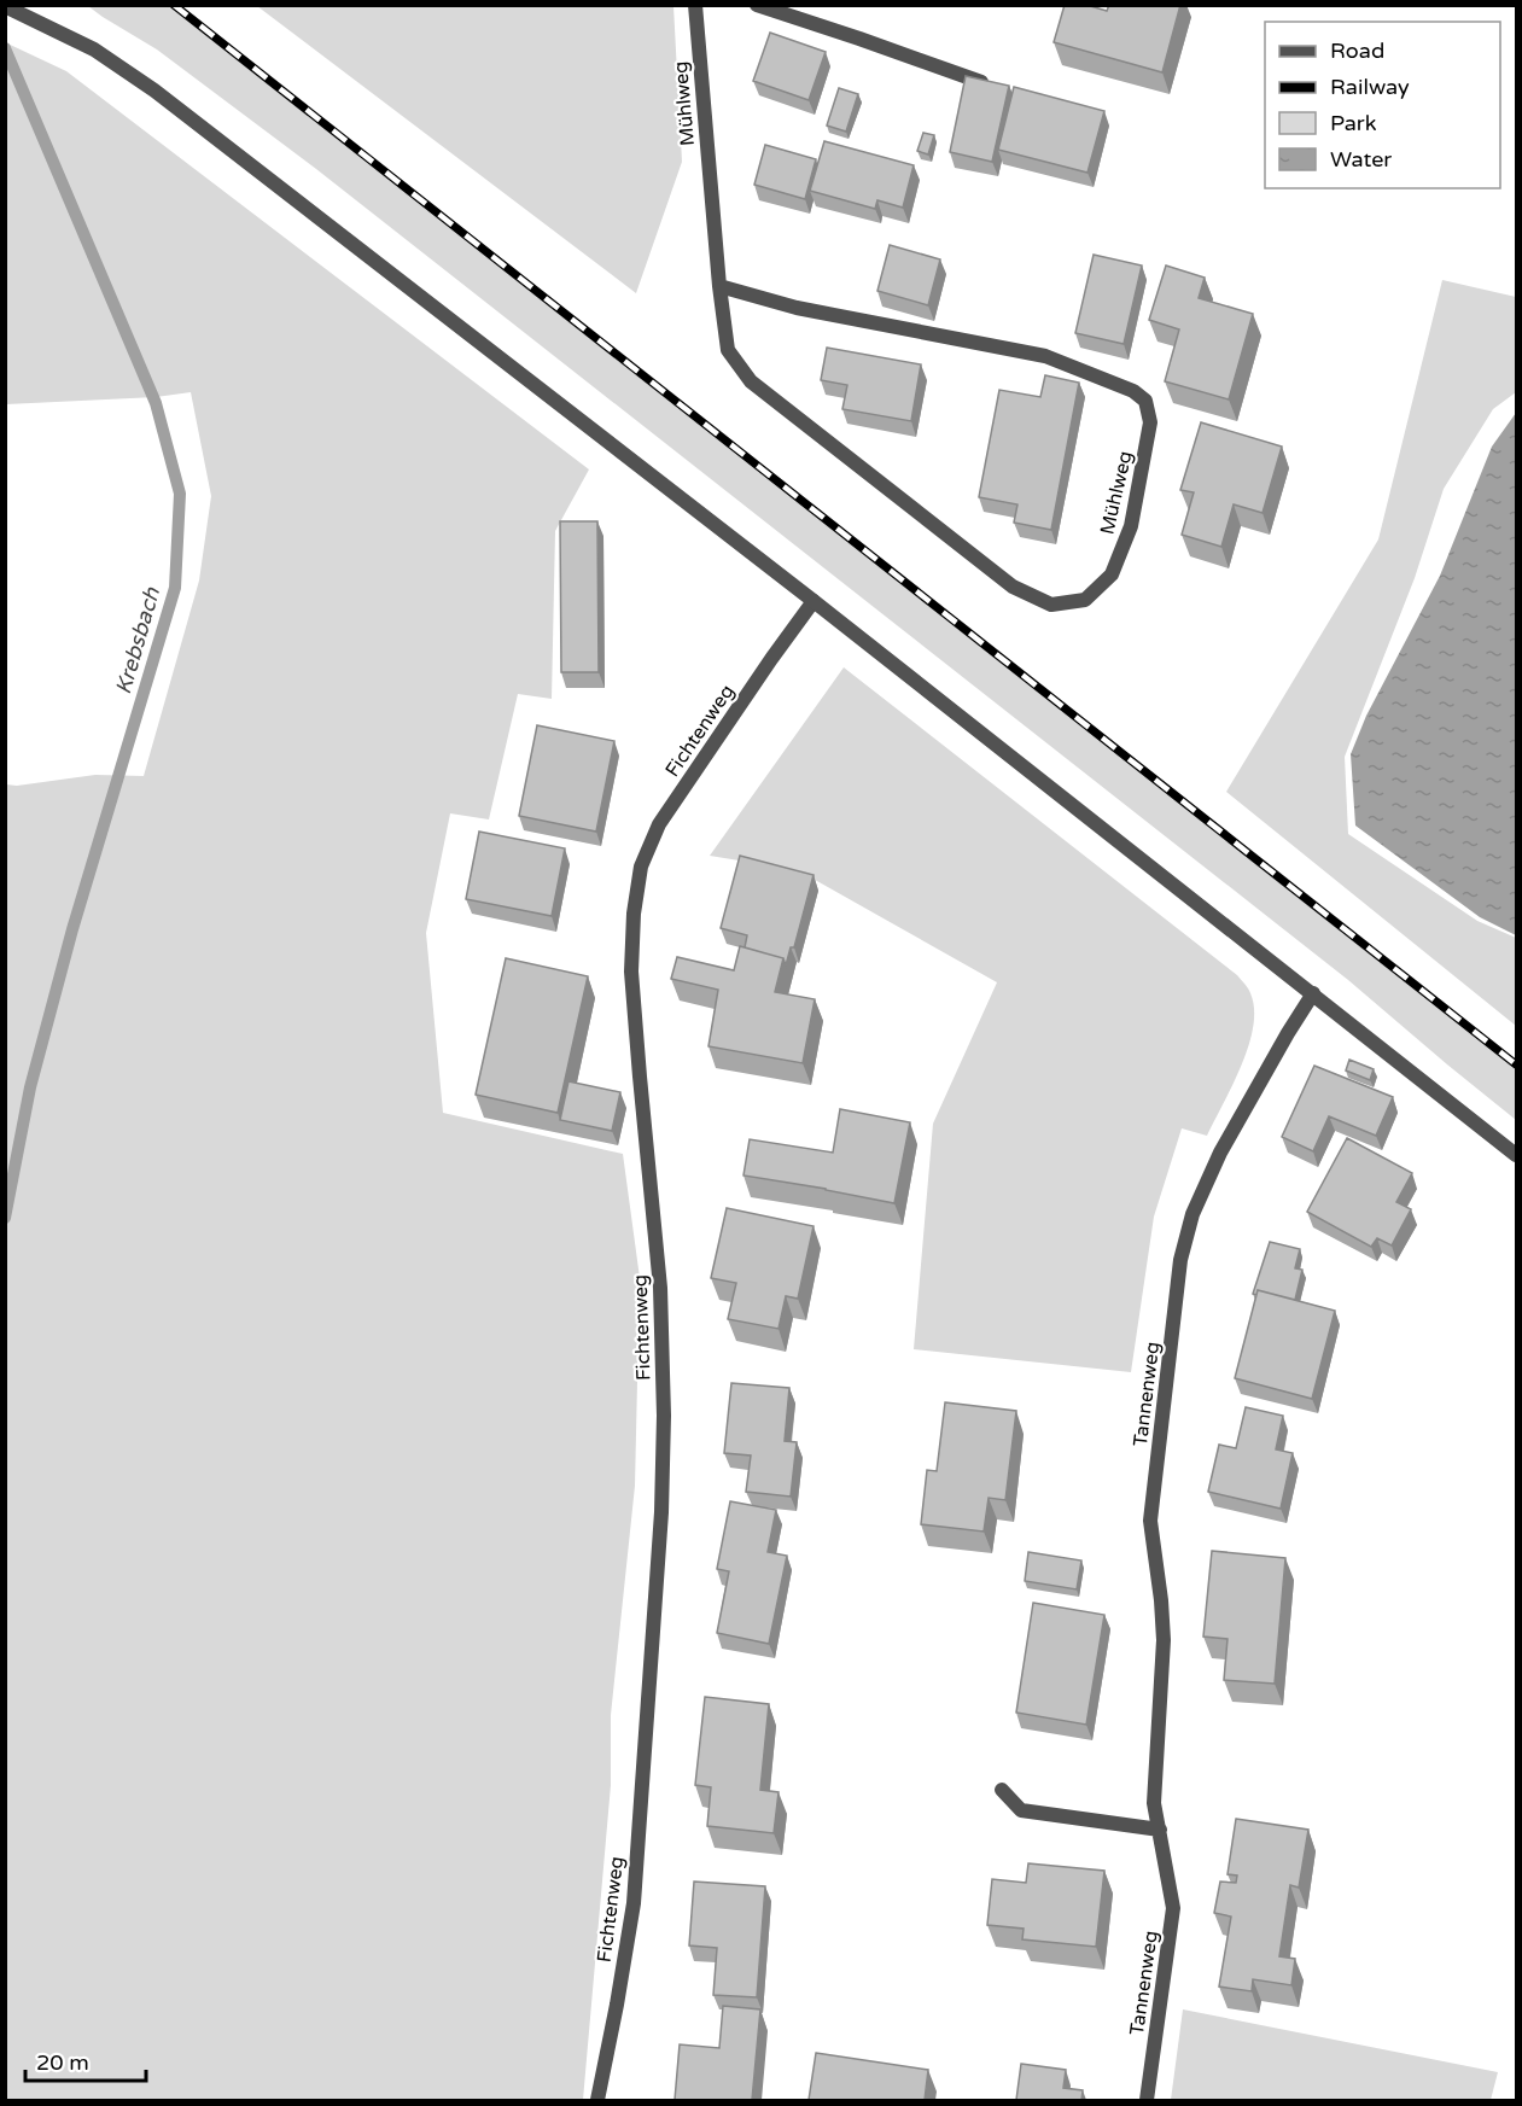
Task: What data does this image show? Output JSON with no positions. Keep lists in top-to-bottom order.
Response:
{
  "streets": {
    "street": ["Mühlweg", "Fichtenweg", "Tannenweg"]
  },
  "water": ["Krebsbach"],
  "legend": [
    "Road",
    "Railway",
    "Park",
    "Water"
  ],
  "scale_bar": "20 m"
}
